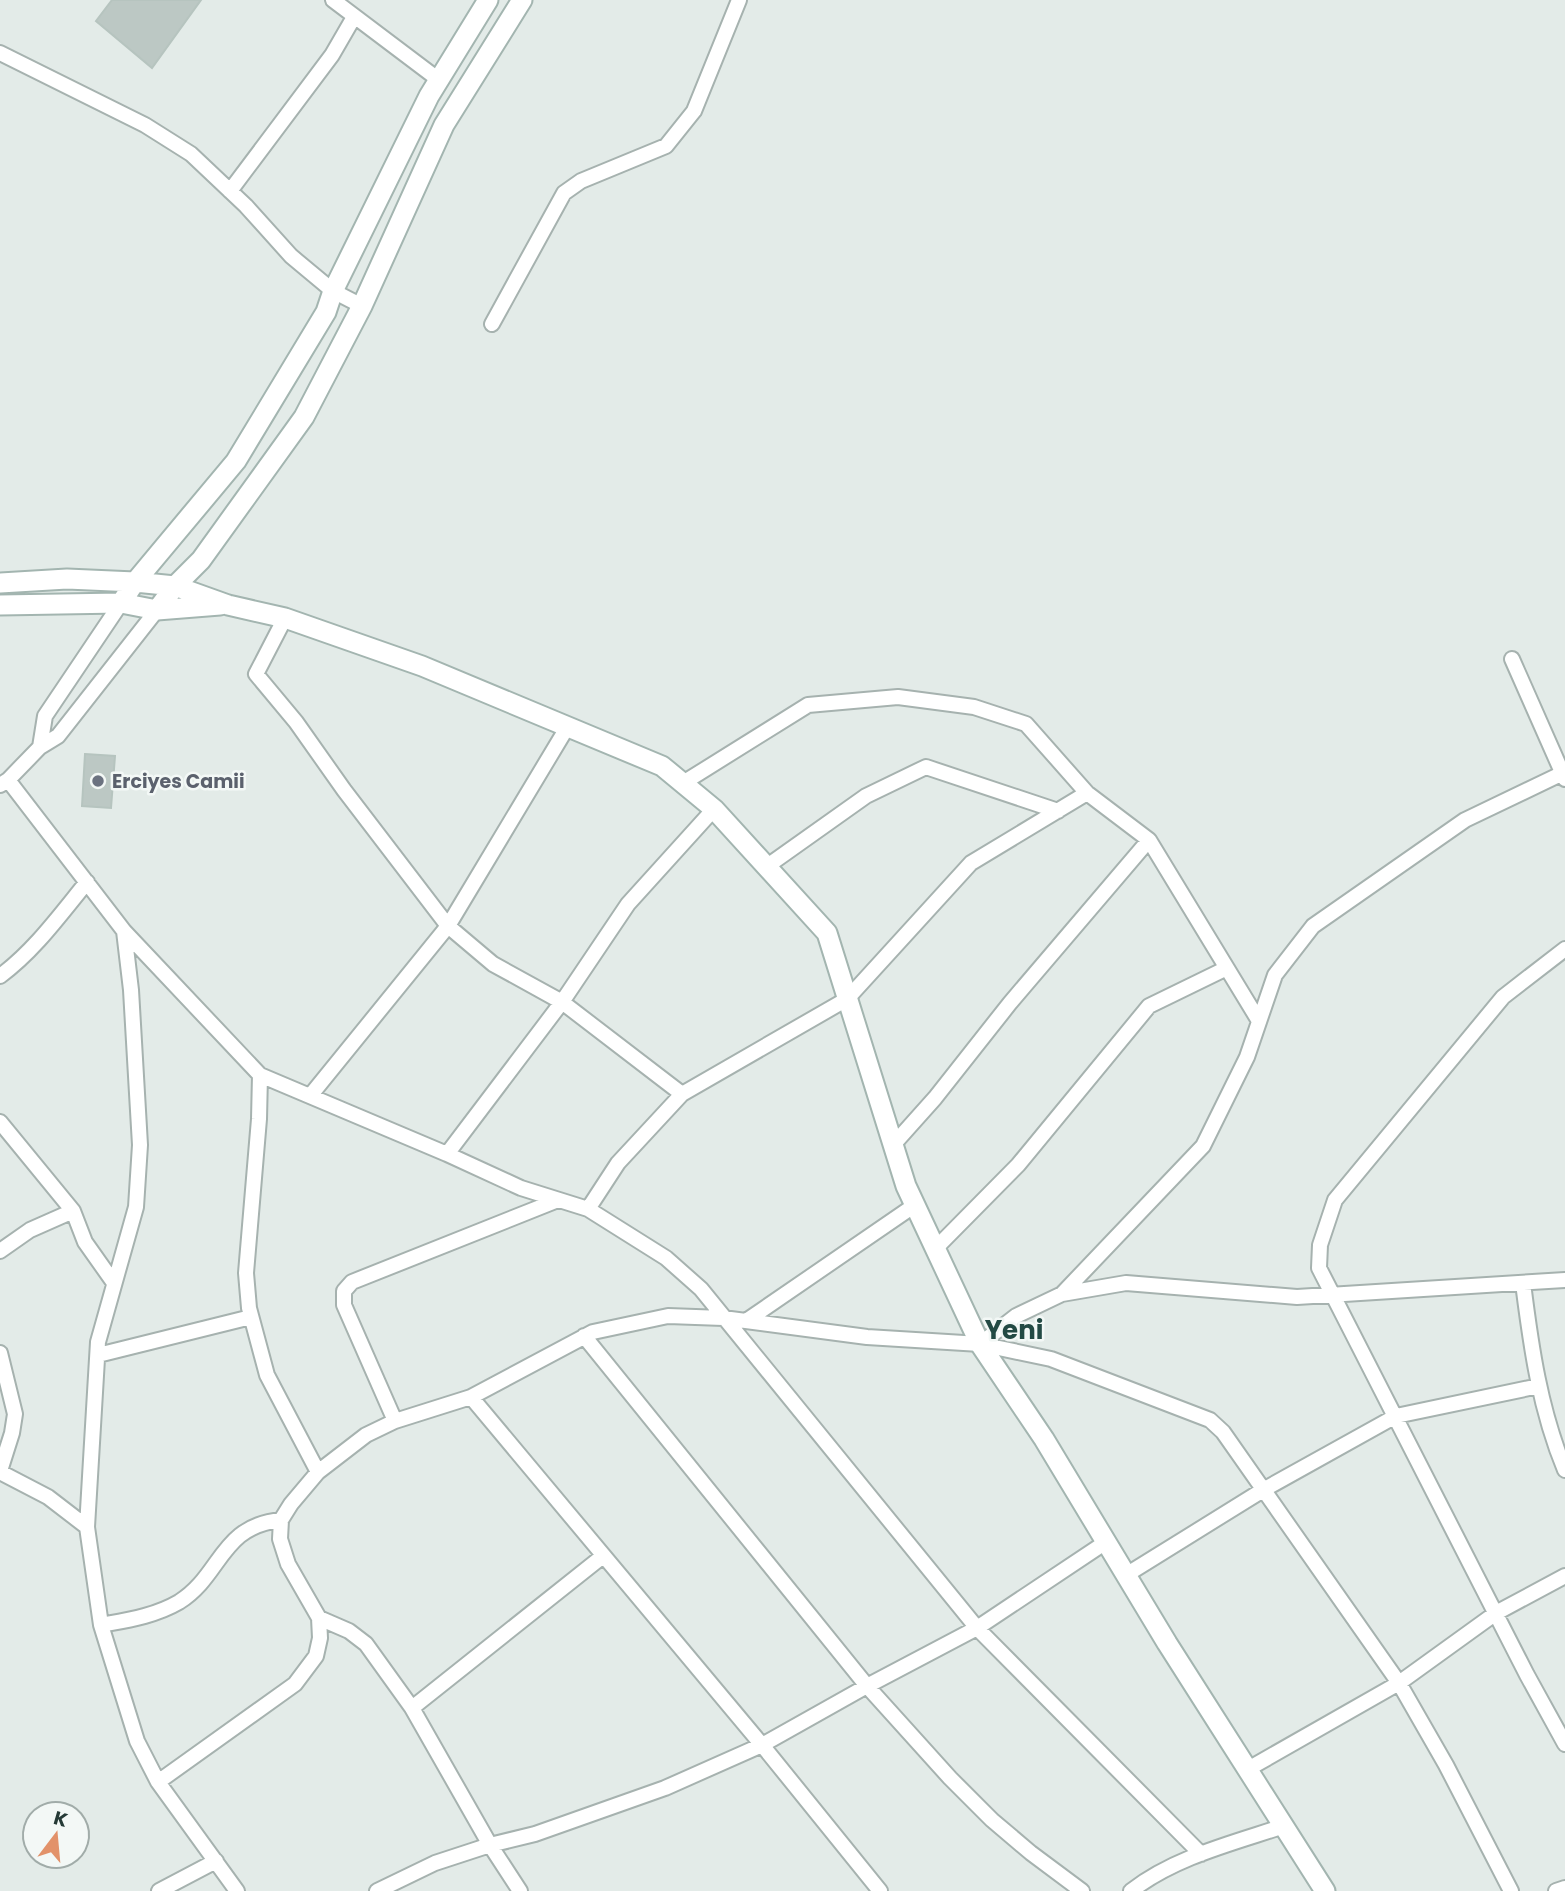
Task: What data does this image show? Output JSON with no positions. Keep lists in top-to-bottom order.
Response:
{
  "districts": ["Yeni"],
  "places": ["Erciyes Camii"],
  "north": "top"
}
